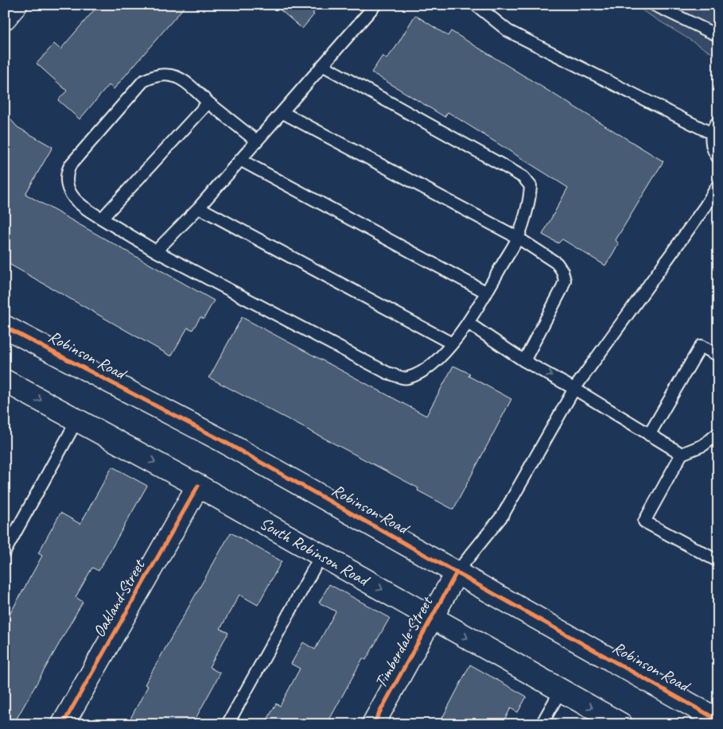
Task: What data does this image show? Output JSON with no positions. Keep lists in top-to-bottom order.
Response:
{
  "streets": {
    "street": [
      "Robinson Road",
      "South Robinson Road",
      "Oakland Street",
      "Timberdale Street"
    ]
  },
  "crossings": [
    ["Robinson Road", "Timberdale Street"],
    ["South Robinson Road", "Oakland Street"],
    ["South Robinson Road", "Timberdale Street"]
  ],
  "one_way": ["South Robinson Road"]
}
